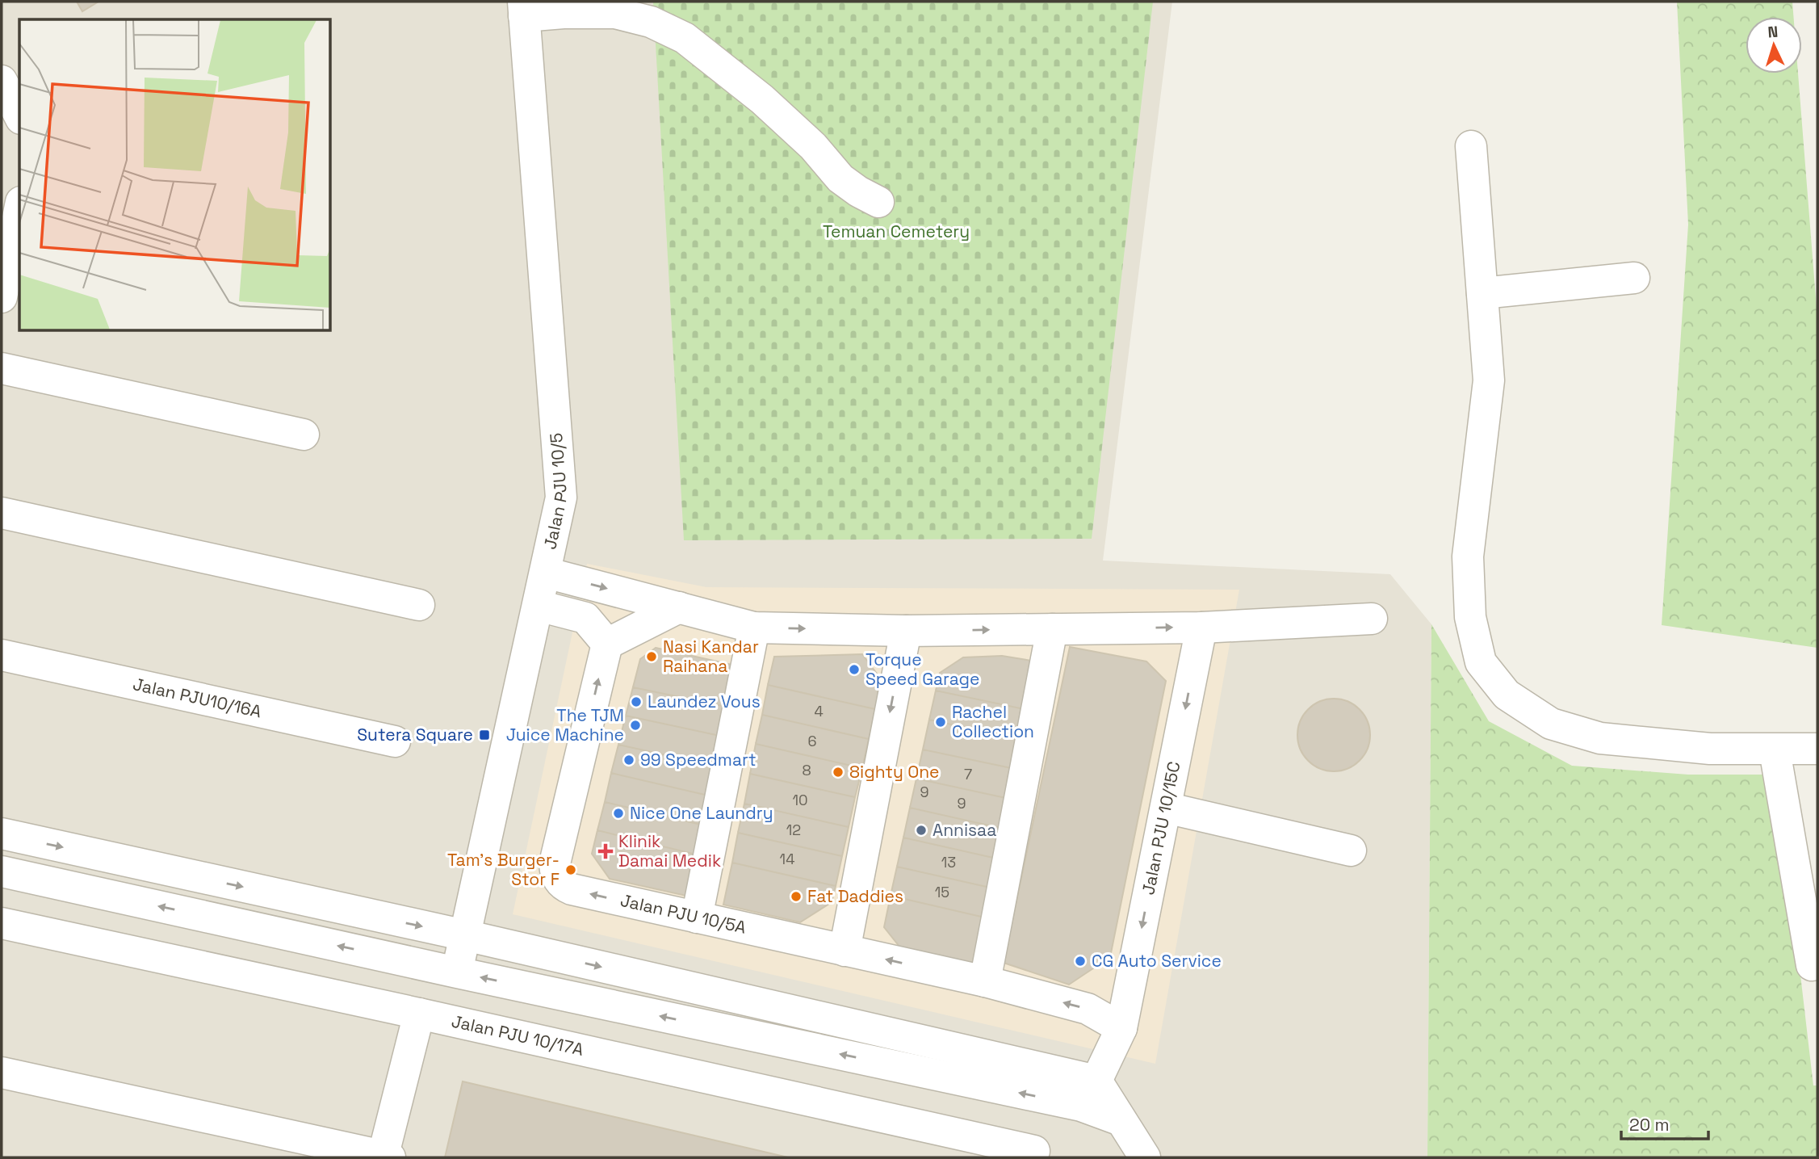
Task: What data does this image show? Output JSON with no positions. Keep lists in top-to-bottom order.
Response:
{
  "streets": {
    "street": [
      "Jalan PJU 10/5",
      "Jalan PJU10/16A",
      "Jalan PJU 10/15C",
      "Jalan PJU 10/5A",
      "Jalan PJU 10/17A"
    ]
  },
  "crossings": [
    ["Jalan PJU 10/15C", "Jalan PJU 10/5A"]
  ],
  "parks": ["Temuan Cemetery"],
  "places": {
    "other": [
      "Nasi Kandar Raihana",
      "Torque Speed Garage",
      "Laundez Vous",
      "Rachel Collection",
      "The TJM Juice Machine",
      "99 Speedmart",
      "8ighty One",
      "Nice One Laundry",
      "Annisaa",
      "Tam's Burger- Stor F",
      "Fat Daddies",
      "CG Auto Service"
    ],
    "transit": ["Sutera Square"],
    "health": ["Klinik Damai Medik"]
  },
  "house_numbers": [
    "4",
    "6",
    "8",
    "7",
    "9",
    "10",
    "9",
    "12",
    "14",
    "13",
    "15"
  ],
  "scale_bar": "20 m",
  "north": "top"
}
